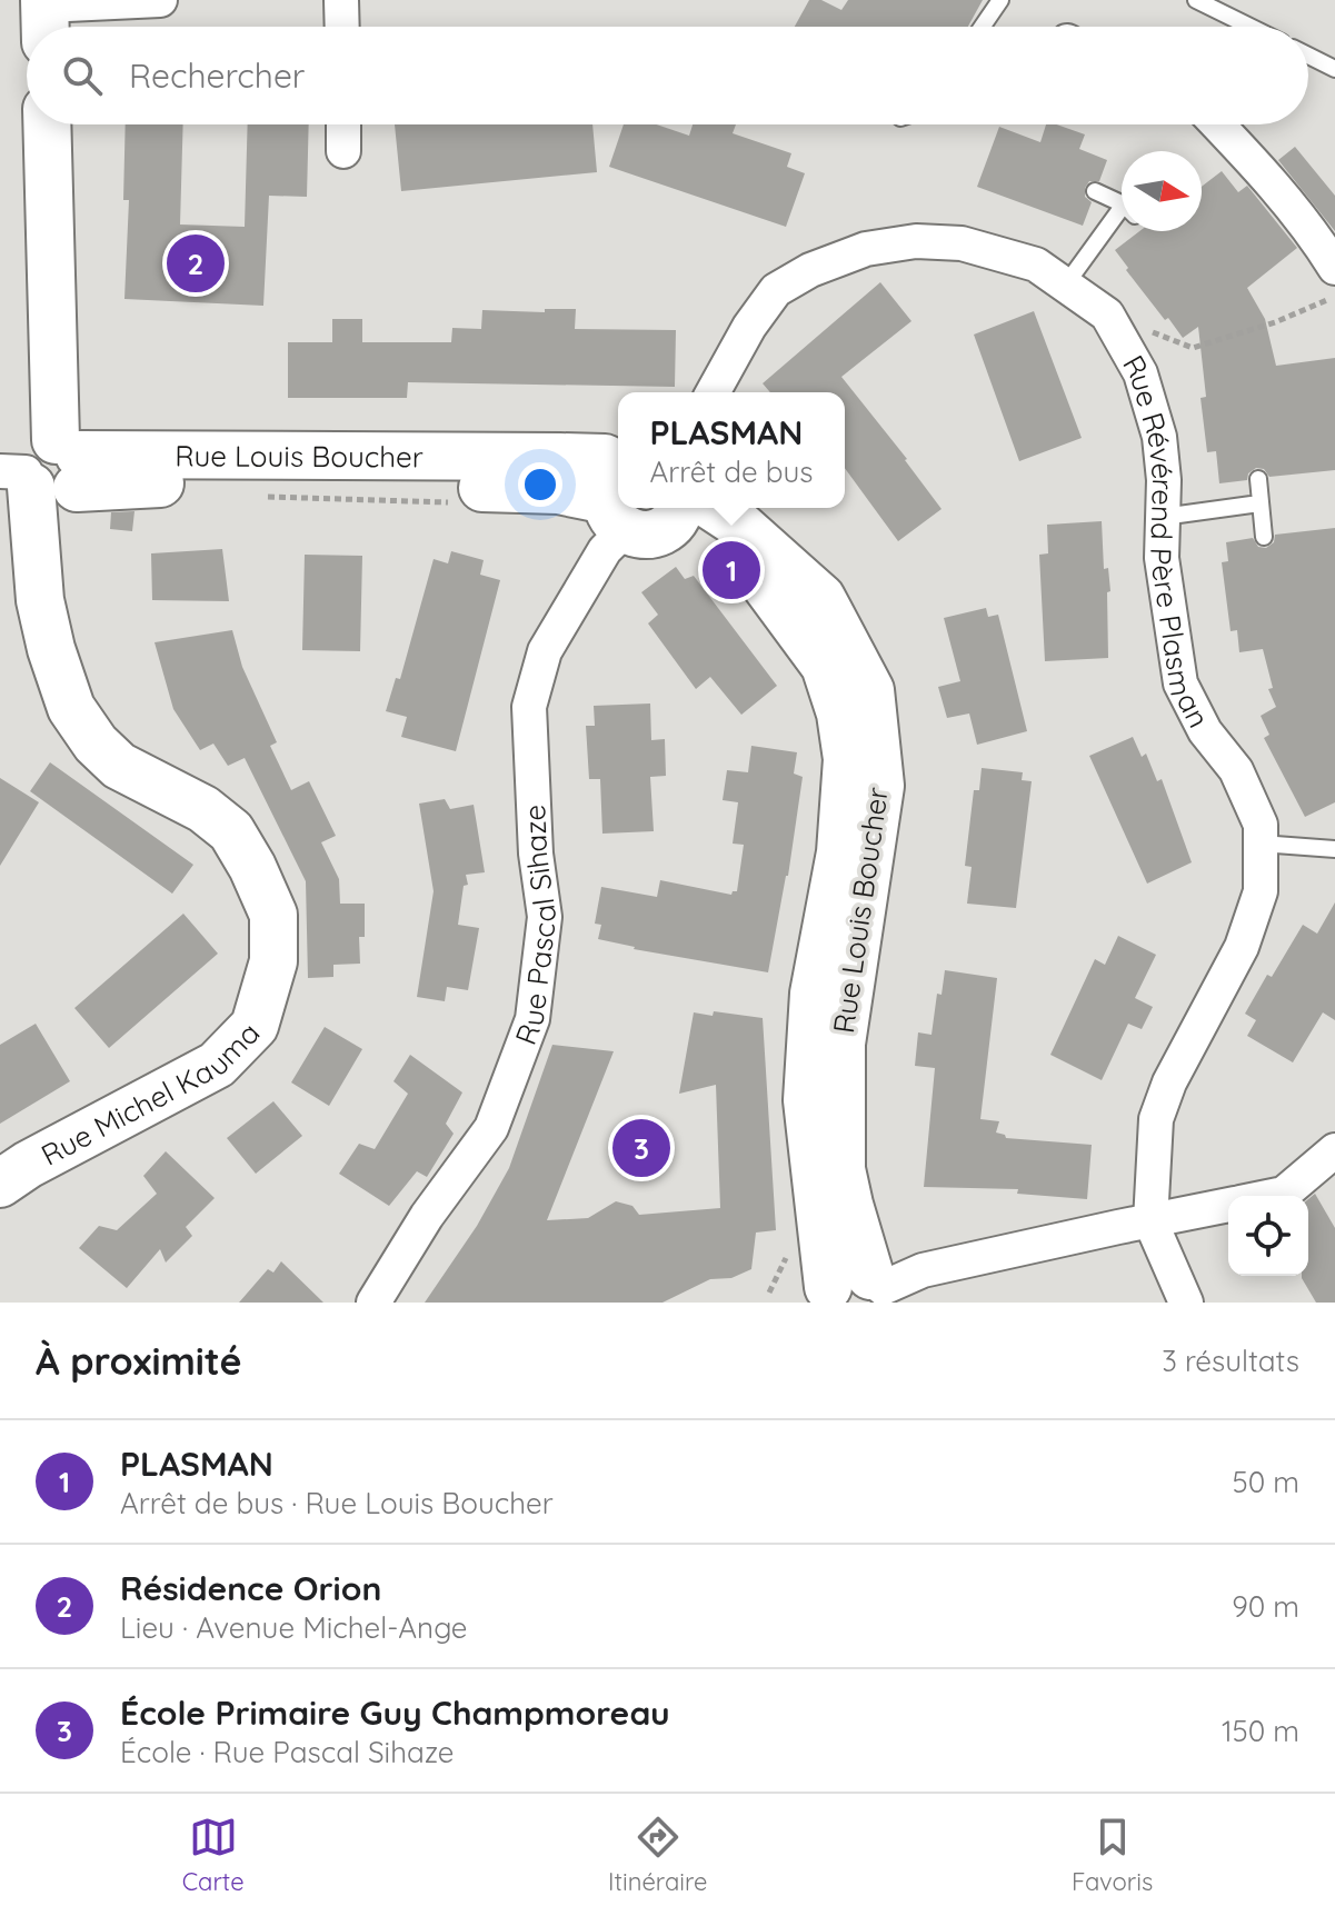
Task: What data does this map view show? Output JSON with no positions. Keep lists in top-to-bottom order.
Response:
{
  "streets": {
    "main road": ["Rue Louis Boucher", "Rue Michel Kauma"],
    "street": ["Rue Révérend Père Plasman", "Rue Pascal Sihaze"]
  },
  "crossings": [
    ["Rue Louis Boucher", "Rue Michel Kauma"]
  ],
  "north": "right",
  "page": {
    "search": "Rechercher",
    "pins": ["2", "1", "3"],
    "popup": ["PLASMAN", "Arrêt de bus"],
    "heading": ["À proximité", "3 résultats"],
    "list": [
      {
        "mark": "1",
        "name": "PLASMAN",
        "note": "Arrêt de bus · Rue Louis Boucher",
        "value": "50 m"
      },
      {
        "mark": "2",
        "name": "Résidence Orion",
        "note": "Lieu · Avenue Michel-Ange",
        "value": "90 m"
      },
      {
        "mark": "3",
        "name": "École Primaire Guy Champmoreau",
        "note": "École · Rue Pascal Sihaze",
        "value": "150 m"
      }
    ],
    "nav": ["Carte", "Itinéraire", "Favoris"]
  }
}
